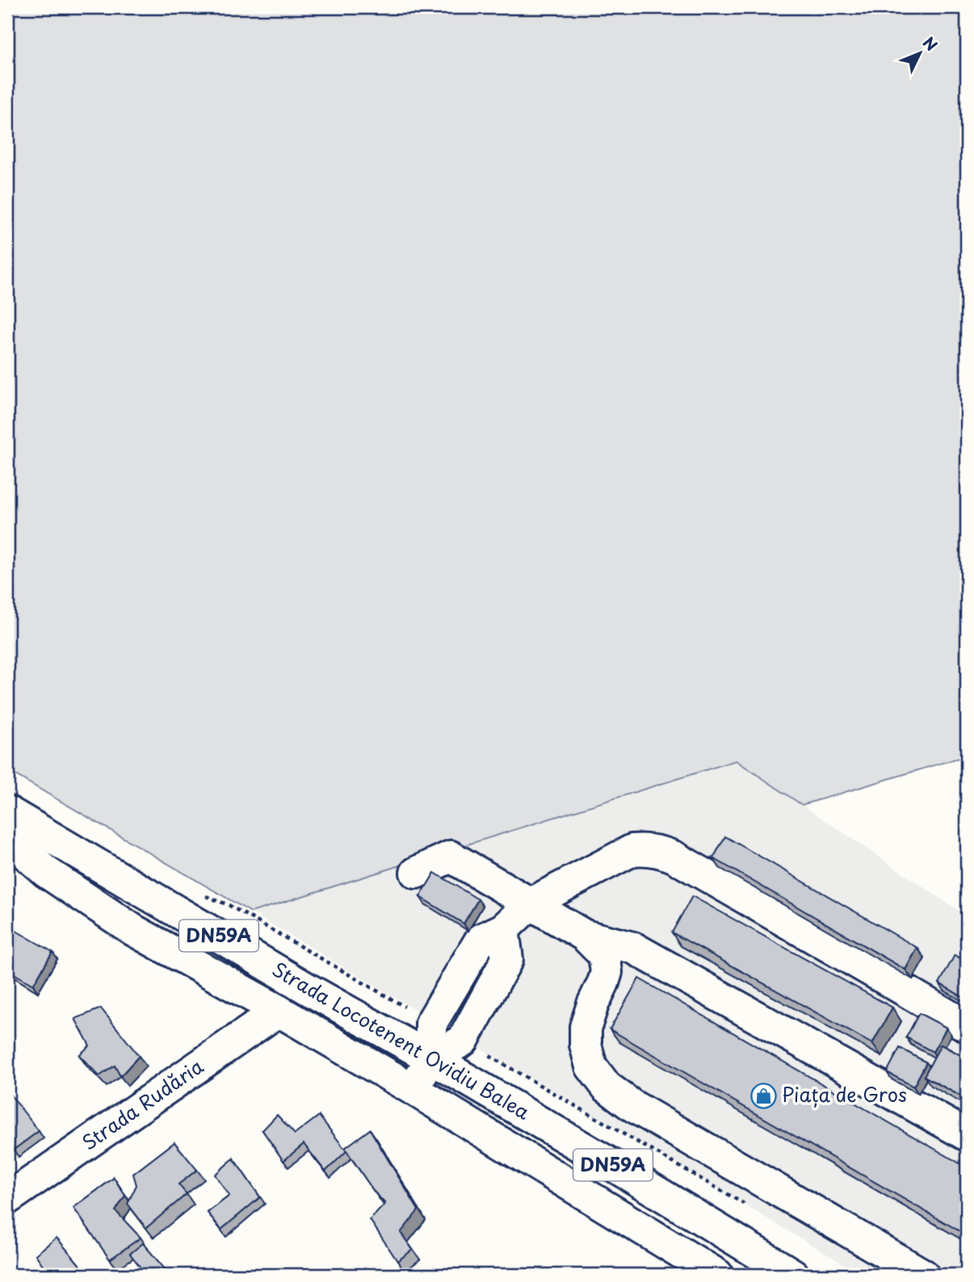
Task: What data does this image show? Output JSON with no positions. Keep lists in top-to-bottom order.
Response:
{
  "streets": {
    "main road": ["DN59A", "Strada Locotenent Ovidiu Balea", "Strada Rudăria"]
  },
  "crossings": [
    ["Strada Locotenent Ovidiu Balea", "Strada Rudăria"]
  ],
  "places": {
    "shop": ["Piața de Gros"]
  },
  "north": "top right"
}
